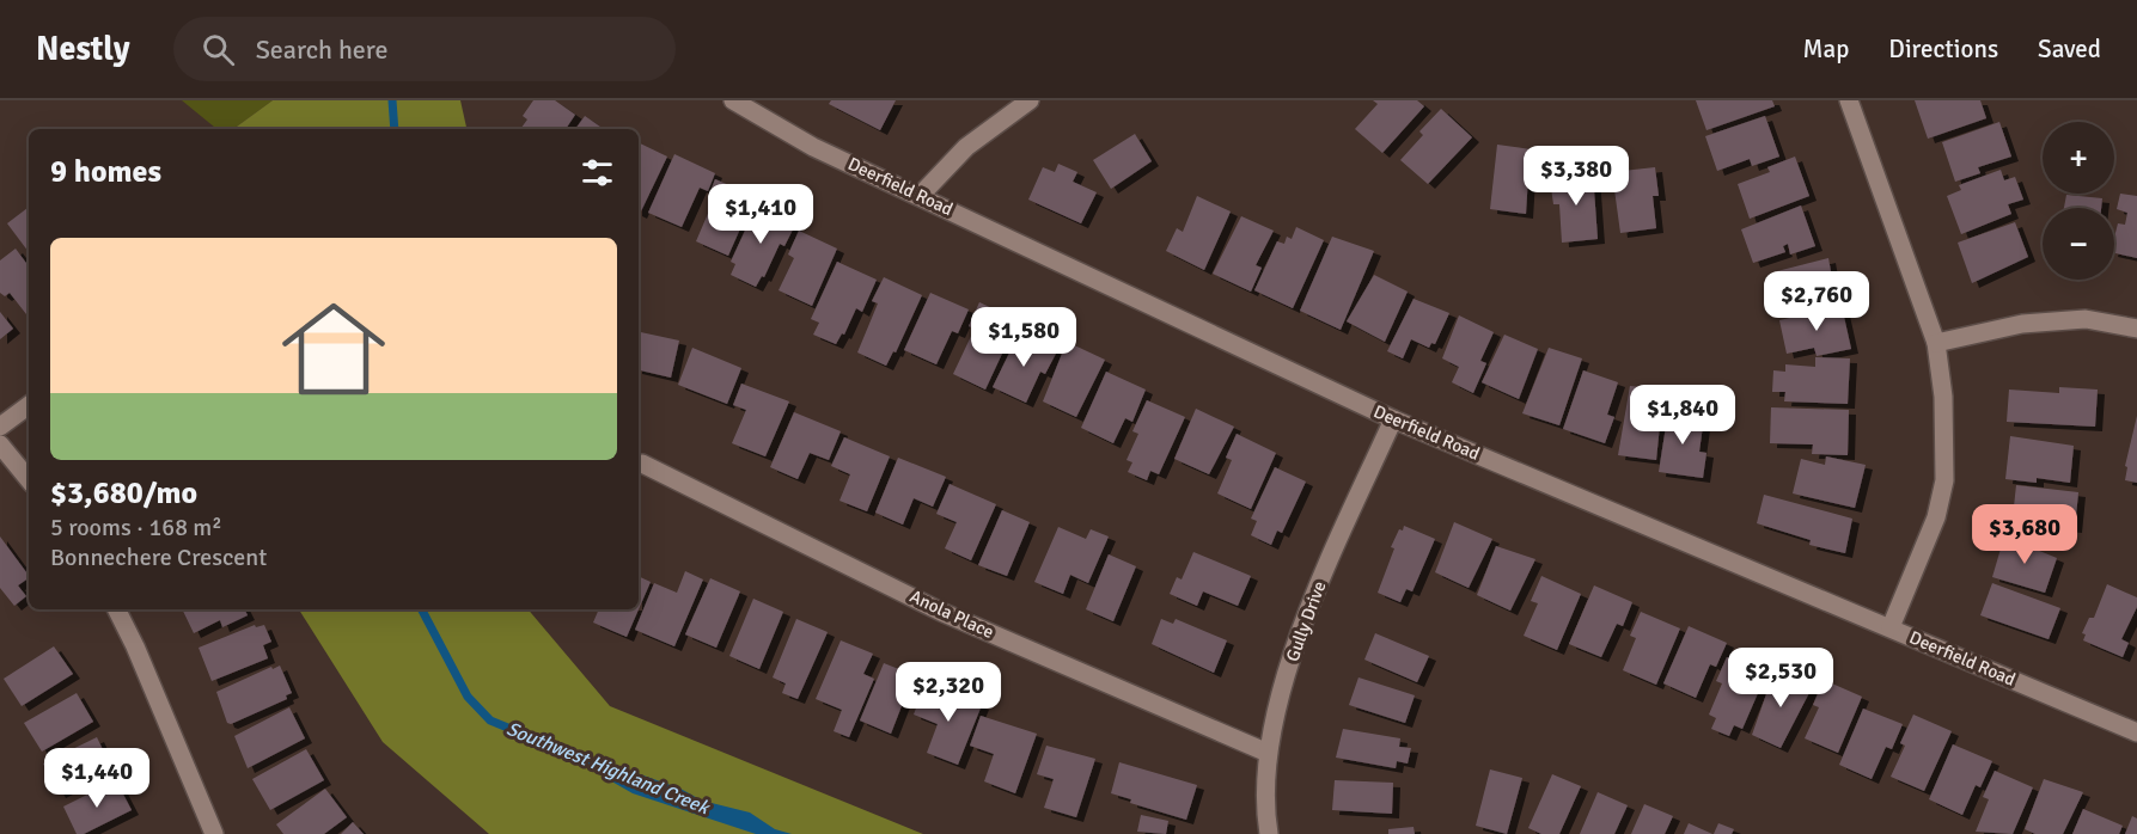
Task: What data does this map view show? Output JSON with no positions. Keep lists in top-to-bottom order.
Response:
{
  "streets": {
    "street": ["Deerfield Road", "Anola Place", "Gully Drive"]
  },
  "crossings": [
    ["Deerfield Road", "Gully Drive"],
    ["Anola Place", "Gully Drive"]
  ],
  "water": ["Southwest Highland Creek"],
  "page": {
    "header": "Nestly",
    "search": "Search here",
    "nav": ["Map", "Directions", "Saved"],
    "map_buttons": ["+", "−"],
    "heading": "9 homes",
    "price": [
      "$3,380",
      "$1,410",
      "$2,760",
      "$1,580",
      "$1,840",
      "$3,680",
      "$2,530",
      "$2,320",
      "$1,440"
    ],
    "list": [
      {
        "name": "$3,680/mo",
        "note": "5 rooms · 168 m² · Bonnechere Crescent"
      }
    ]
  }
}
